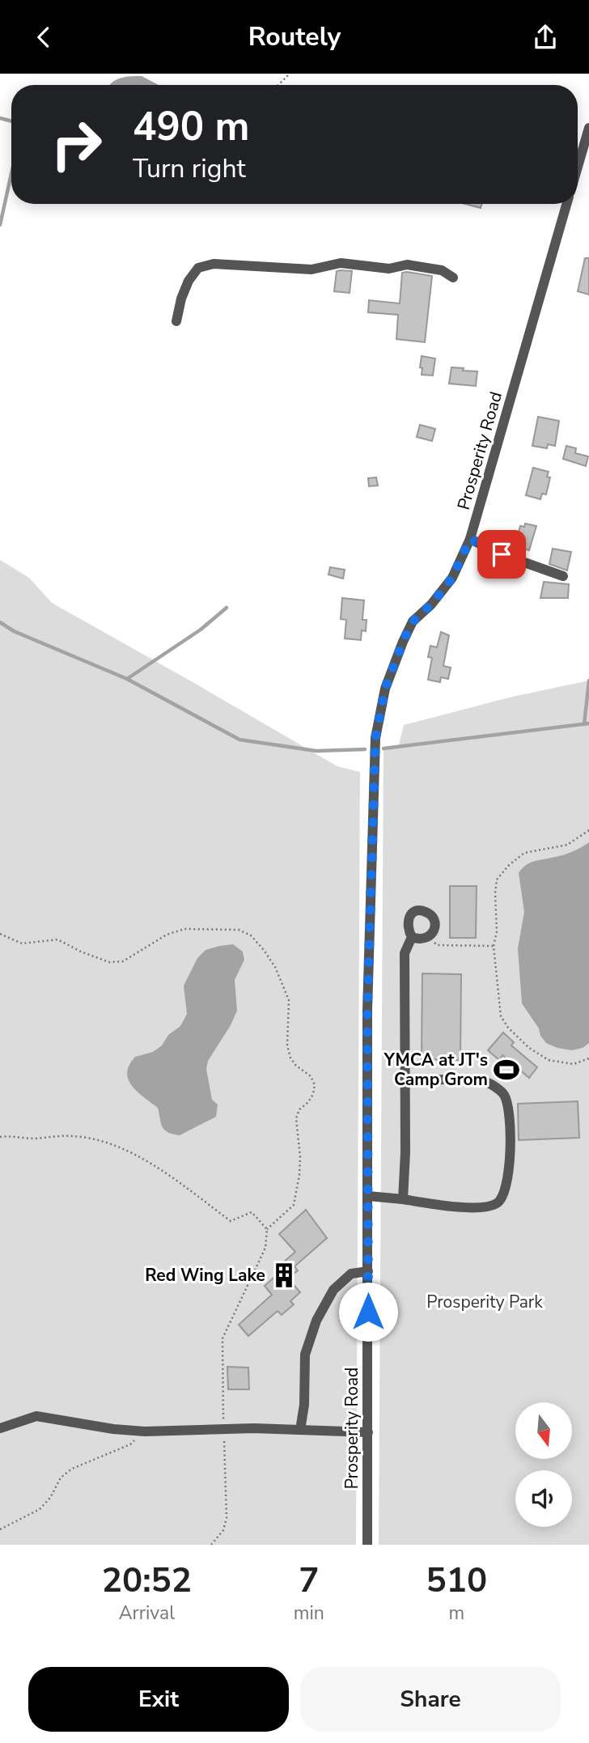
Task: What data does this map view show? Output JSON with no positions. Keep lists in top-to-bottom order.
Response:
{
  "streets": {
    "street": ["Prosperity Road"]
  },
  "parks": ["Prosperity Park"],
  "places": {
    "sports": ["YMCA at JT's Camp Grom"],
    "building": ["Red Wing Lake"]
  },
  "north": "bottom",
  "page": {
    "header": "Routely",
    "turn": ["490 m", "Turn right"],
    "eta": [
      "20:52",
      "Arrival",
      "7",
      "min",
      "510",
      "m"
    ],
    "buttons": ["Exit", "Share"]
  }
}
